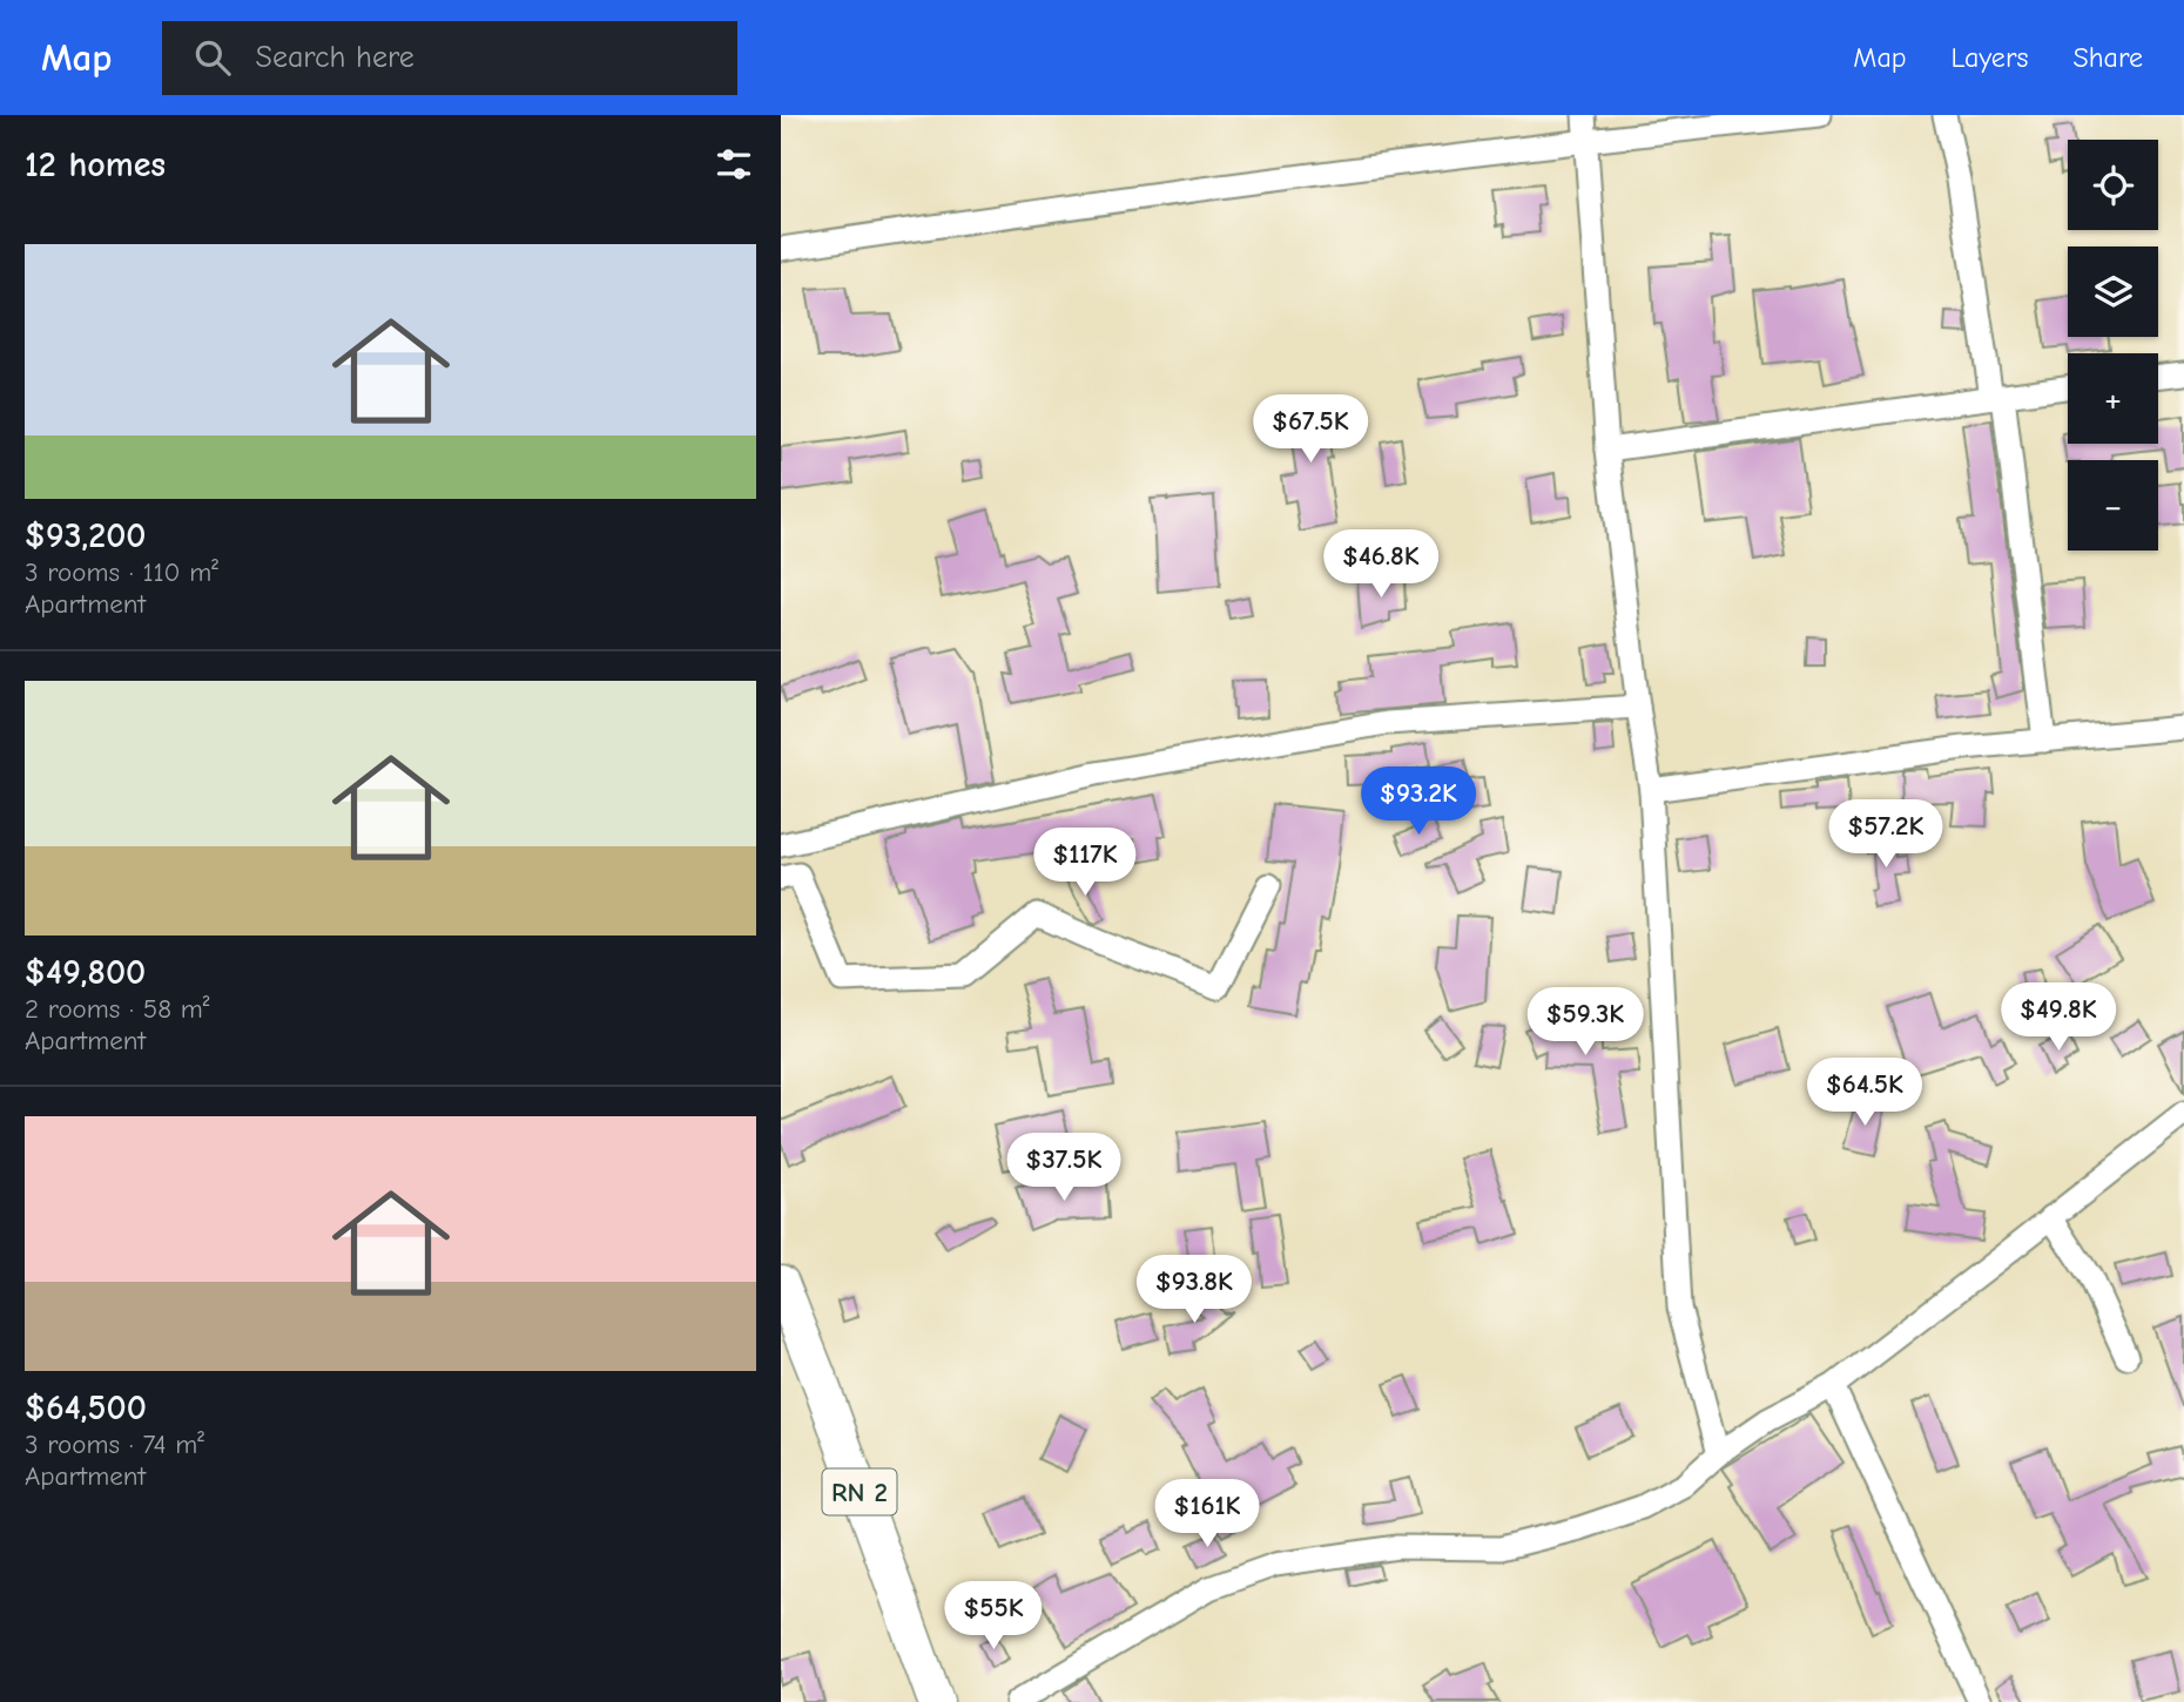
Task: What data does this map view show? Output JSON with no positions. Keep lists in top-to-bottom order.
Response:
{
  "streets": {
    "main road": ["RN 2"]
  },
  "page": {
    "header": "Map",
    "search": "Search here",
    "nav": ["Map", "Layers", "Share"],
    "heading": "12 homes",
    "map_buttons": ["+", "−"],
    "list": [
      {
        "name": "$93,200",
        "note": "3 rooms · 110 m² · Apartment"
      },
      {
        "name": "$49,800",
        "note": "2 rooms · 58 m² · Apartment"
      },
      {
        "name": "$64,500",
        "note": "3 rooms · 74 m² · Apartment"
      }
    ],
    "price": [
      "$67.5K",
      "$46.8K",
      "$93.2K",
      "$57.2K",
      "$117K",
      "$49.8K",
      "$59.3K",
      "$64.5K",
      "$37.5K",
      "$93.8K",
      "$161K",
      "$55K"
    ]
  }
}
